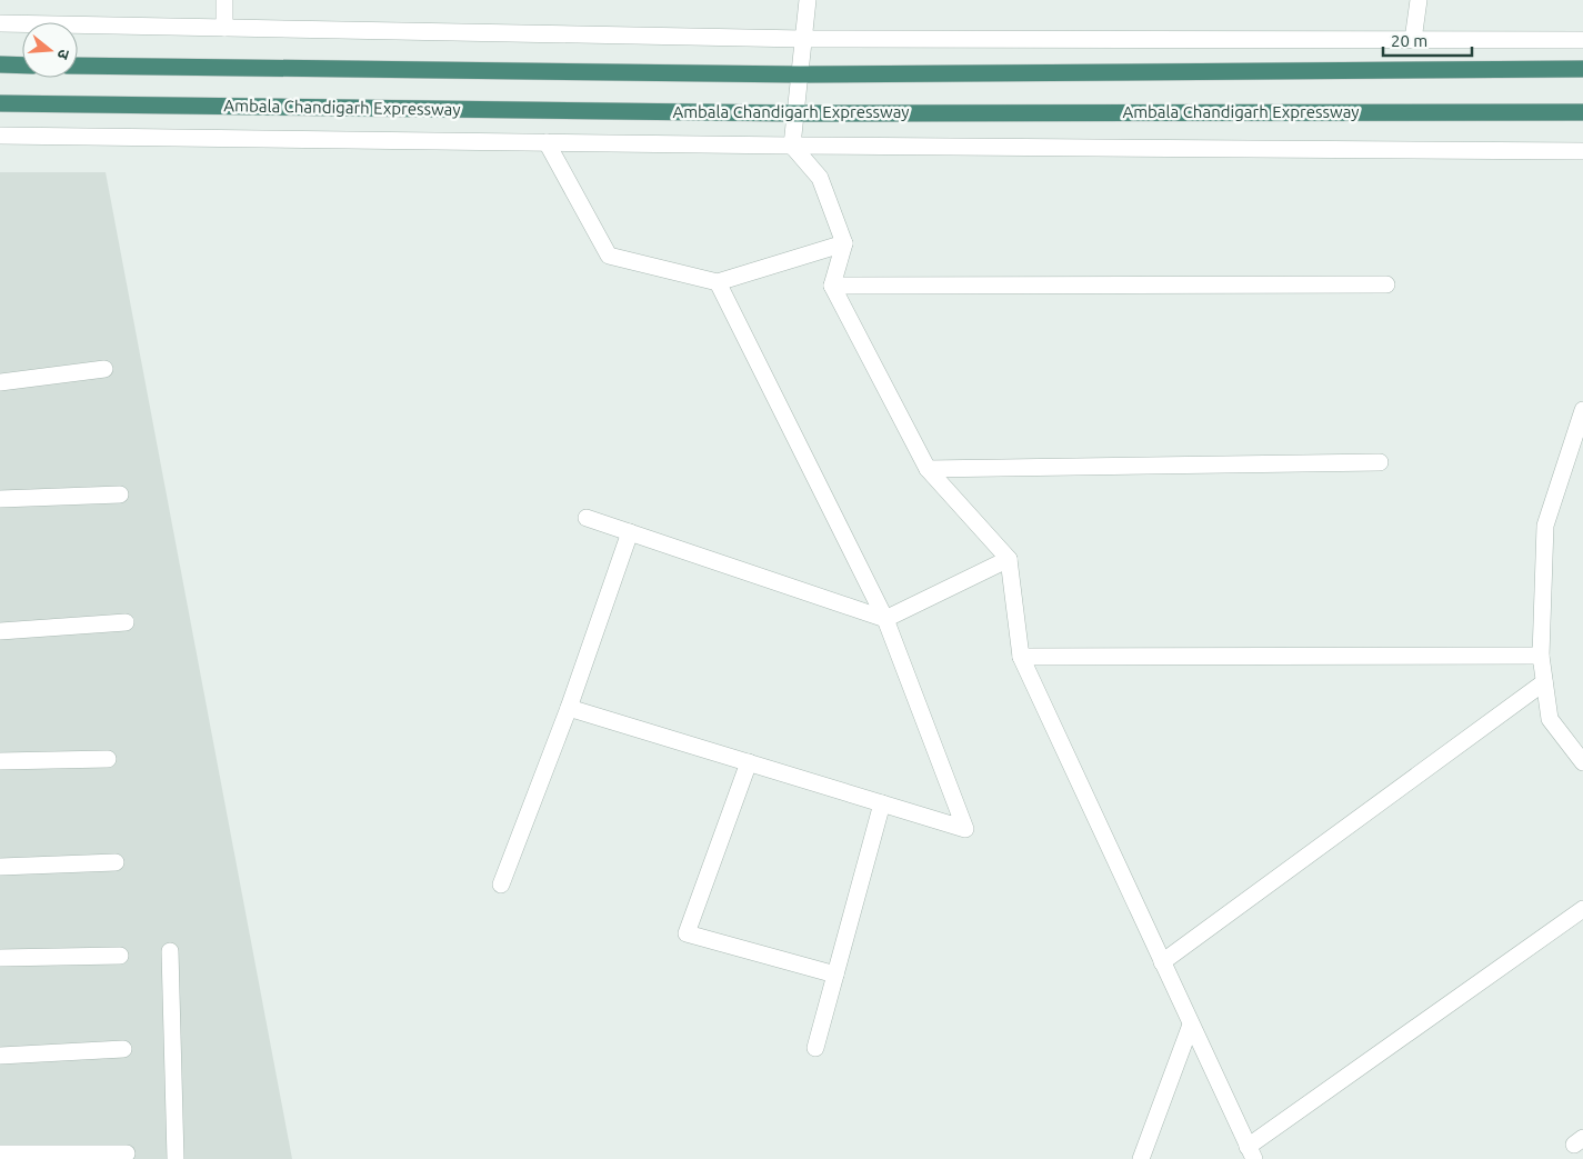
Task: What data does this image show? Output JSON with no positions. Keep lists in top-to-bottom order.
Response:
{
  "streets": {
    "highway": ["Ambala Chandigarh Expressway"]
  },
  "scale_bar": "20 m",
  "north": "right"
}
